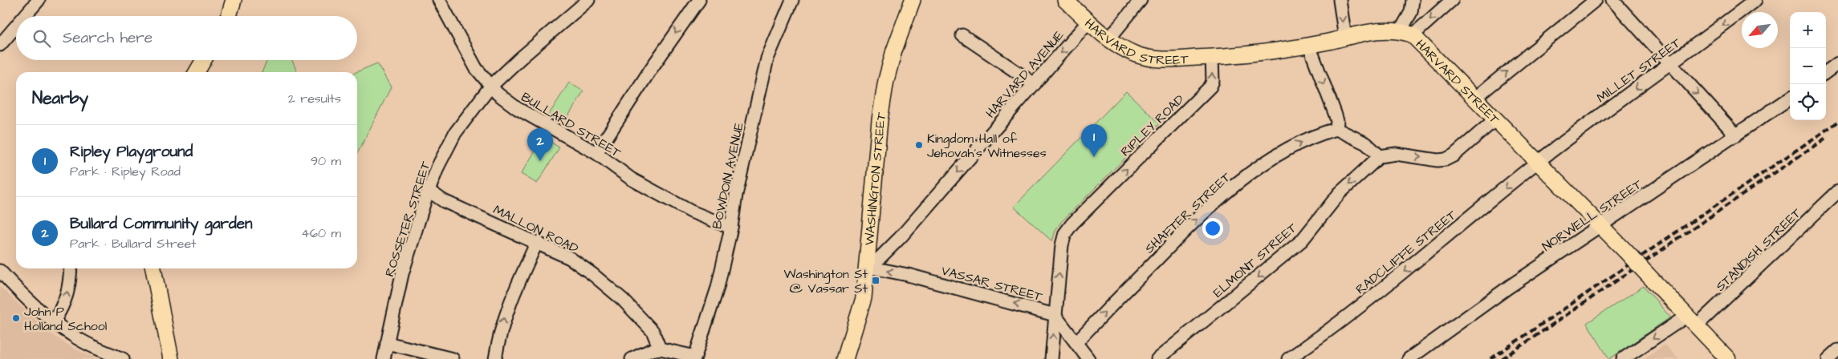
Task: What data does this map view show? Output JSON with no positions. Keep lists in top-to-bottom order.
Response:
{
  "streets": {
    "main road": ["HARVARD STREET", "WASHINGTON STREET"],
    "street": [
      "MILLET STREET",
      "HARVARD AVENUE",
      "BULLARD STREET",
      "RIPLEY ROAD",
      "BOWDOIN AVENUE",
      "SHAFTER STREET",
      "NORWELL STREET",
      "ROSSETER STREET",
      "MALLON ROAD",
      "STANDISH STREET",
      "RADCLIFFE STREET",
      "ELMONT STREET",
      "VASSAR STREET"
    ]
  },
  "crossings": [
    ["HARVARD STREET", "MILLET STREET"],
    ["HARVARD STREET", "HARVARD AVENUE"],
    ["HARVARD STREET", "RIPLEY ROAD"],
    ["HARVARD STREET", "NORWELL STREET"],
    ["HARVARD STREET", "STANDISH STREET"],
    ["HARVARD STREET", "RADCLIFFE STREET"],
    ["MILLET STREET", "RADCLIFFE STREET"],
    ["HARVARD AVENUE", "WASHINGTON STREET"],
    ["HARVARD AVENUE", "VASSAR STREET"],
    ["BULLARD STREET", "BOWDOIN AVENUE"],
    ["BULLARD STREET", "ROSSETER STREET"],
    ["RIPLEY ROAD", "VASSAR STREET"],
    ["WASHINGTON STREET", "VASSAR STREET"],
    ["SHAFTER STREET", "VASSAR STREET"],
    ["ROSSETER STREET", "MALLON ROAD"]
  ],
  "one_way": [
    "HARVARD AVENUE",
    "RIPLEY ROAD",
    "SHAFTER STREET",
    "RADCLIFFE STREET",
    "ELMONT STREET",
    "VASSAR STREET"
  ],
  "places": {
    "other": ["Kingdom Hall of Jehovah's Witnesses", "John P Holland School"],
    "transit": ["Washington St @ Vassar St"]
  },
  "north": "bottom left",
  "page": {
    "map_buttons": ["+", "−"],
    "search": "Search here",
    "heading": ["Nearby", "2 results"],
    "pins": ["1", "2"],
    "list": [
      {
        "mark": "1",
        "name": "Ripley Playground",
        "note": "Park · Ripley Road",
        "value": "90 m"
      },
      {
        "mark": "2",
        "name": "Bullard Community garden",
        "note": "Park · Bullard Street",
        "value": "460 m"
      }
    ]
  }
}
